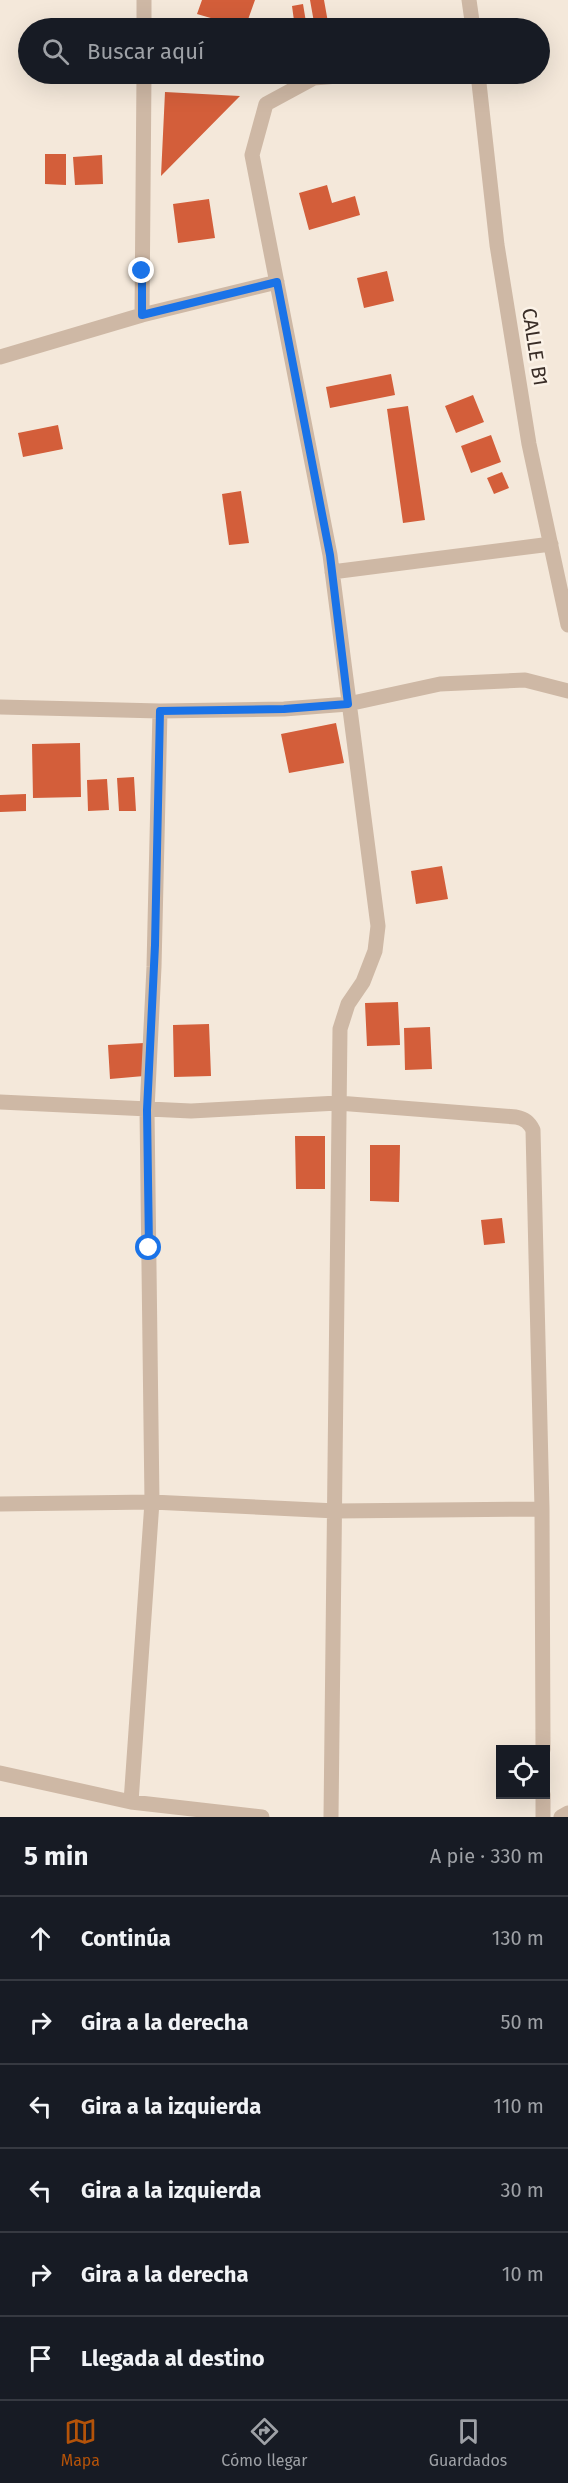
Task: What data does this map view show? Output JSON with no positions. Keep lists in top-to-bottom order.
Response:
{
  "streets": {
    "street": ["CALLE B1"]
  },
  "page": {
    "search": "Buscar aquí",
    "heading": ["5 min", "A pie · 330 m"],
    "list": [
      ["Continúa", "130 m"],
      ["Gira a la derecha", "50 m"],
      ["Gira a la izquierda", "110 m"],
      ["Gira a la izquierda", "30 m"],
      ["Gira a la derecha", "10 m"],
      "Llegada al destino"
    ],
    "nav": ["Mapa", "Cómo llegar", "Guardados"]
  }
}
